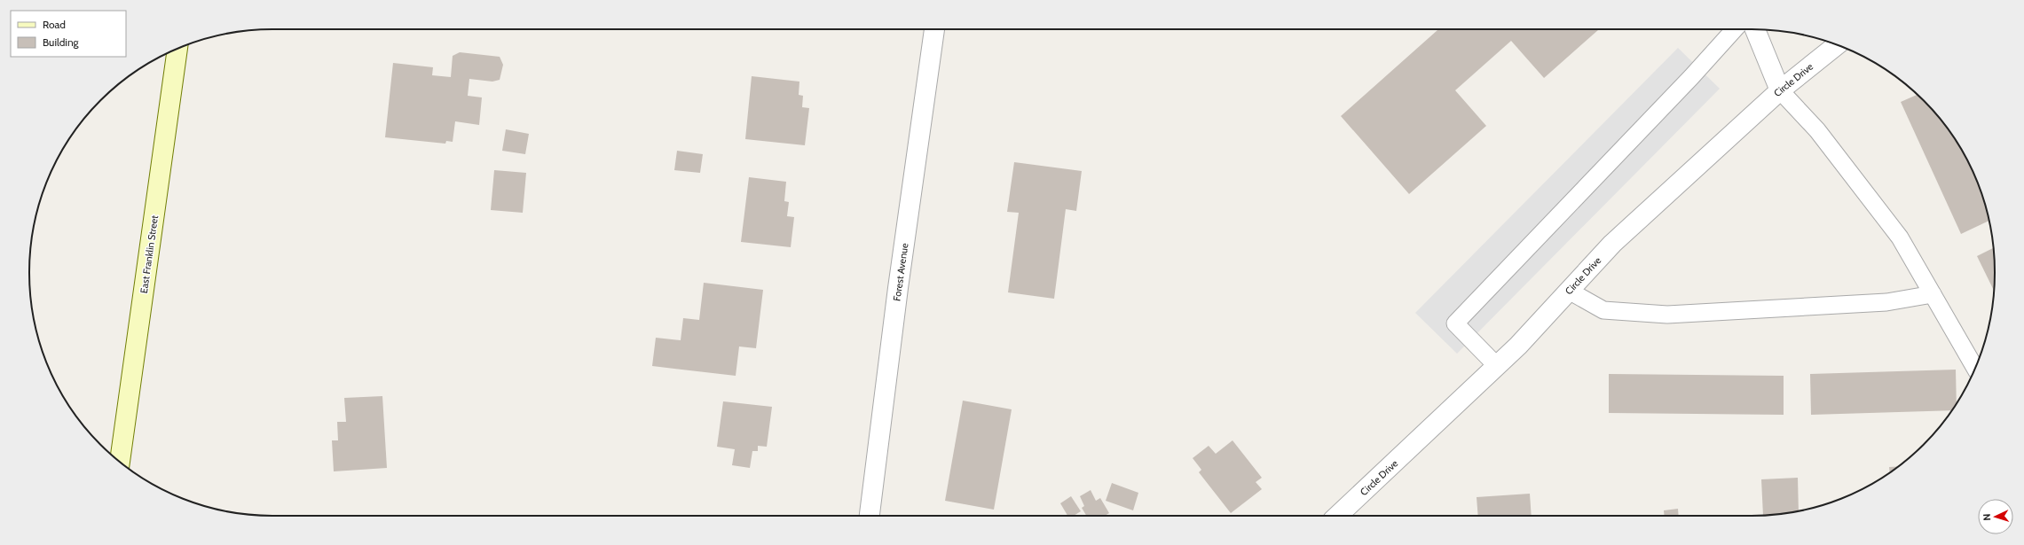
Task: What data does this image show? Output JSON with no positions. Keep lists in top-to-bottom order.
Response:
{
  "streets": {
    "main road": ["East Franklin Street"],
    "street": ["Circle Drive", "Forest Avenue"]
  },
  "legend": ["Road", "Building"],
  "north": "left"
}
